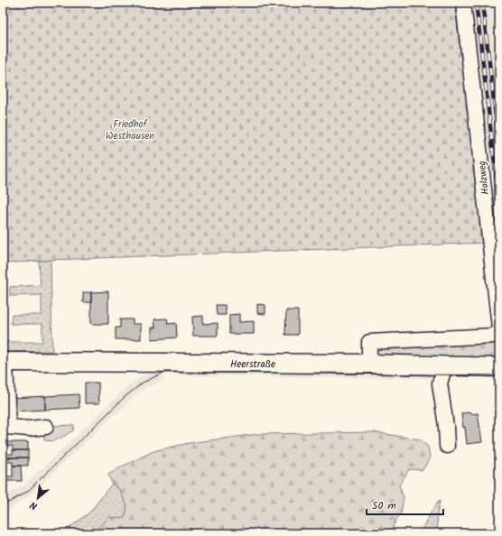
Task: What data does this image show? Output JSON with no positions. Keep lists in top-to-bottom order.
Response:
{
  "streets": {
    "main road": ["Heerstraße"],
    "street": ["Holzweg"]
  },
  "crossings": [
    ["Holzweg", "Heerstraße"]
  ],
  "parks": ["Friedhof Westhausen"],
  "scale_bar": "50 m",
  "north": "bottom left"
}
